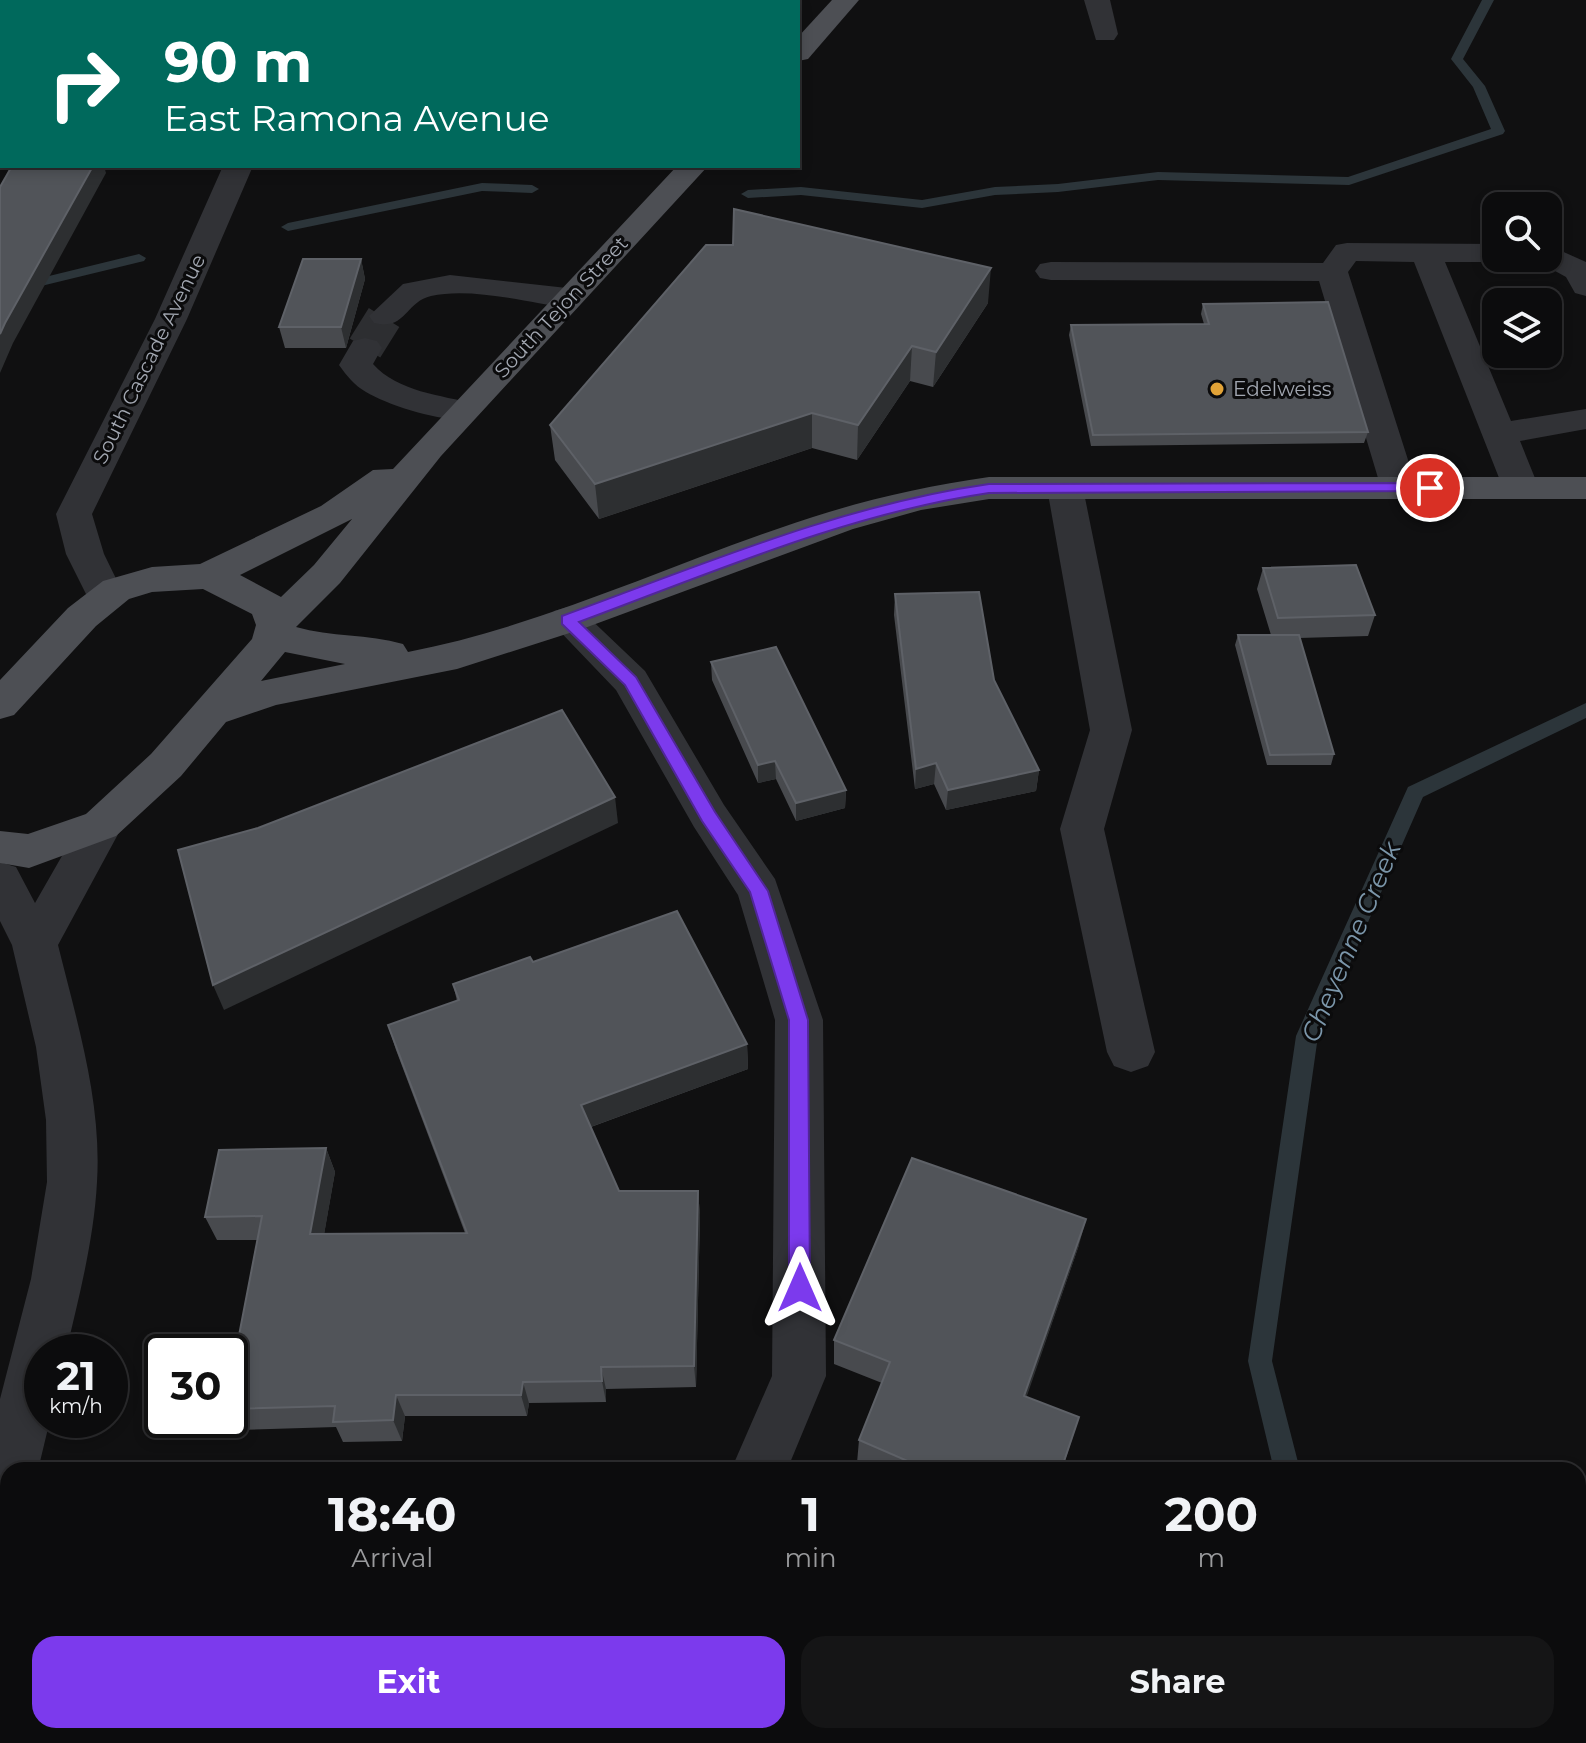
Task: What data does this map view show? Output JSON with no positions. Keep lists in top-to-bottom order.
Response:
{
  "streets": {
    "main road": ["South Tejon Street"],
    "street": ["South Cascade Avenue"]
  },
  "water": ["Cheyenne Creek"],
  "places": ["Edelweiss"],
  "page": {
    "turn": ["90 m", "East Ramona Avenue"],
    "speed": "21 km/h",
    "limit": "30",
    "eta": [
      "18:40",
      "Arrival",
      "1",
      "min",
      "200",
      "m"
    ],
    "buttons": ["Exit", "Share"]
  }
}
